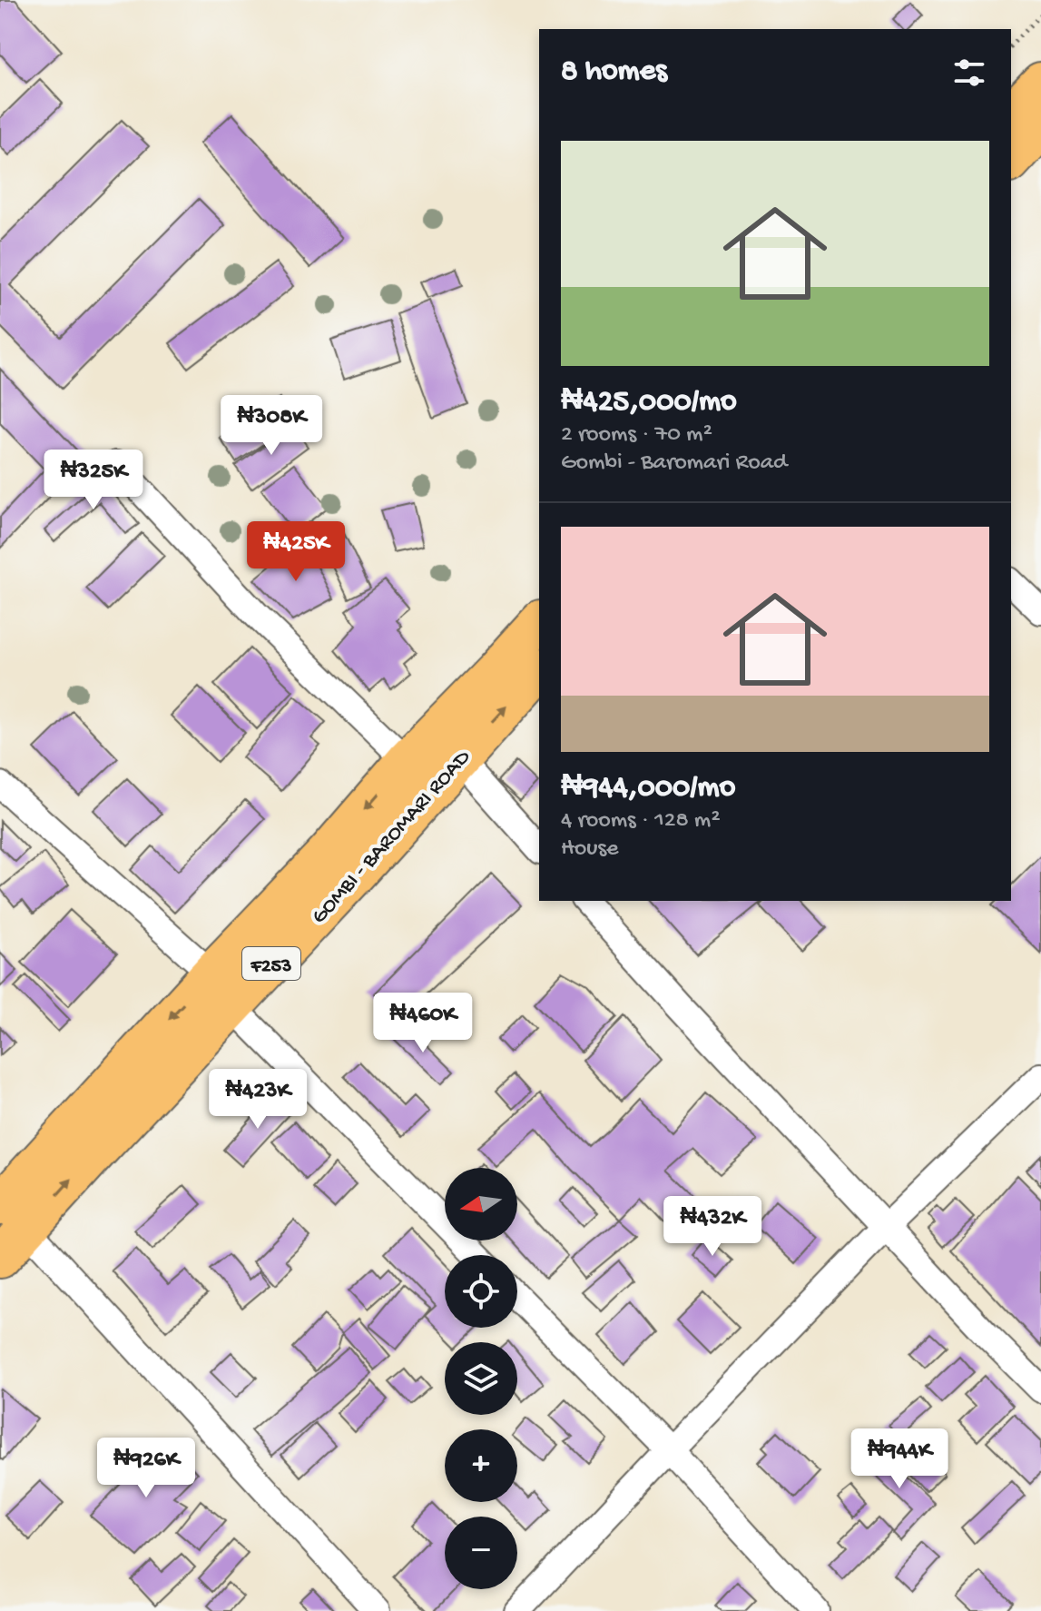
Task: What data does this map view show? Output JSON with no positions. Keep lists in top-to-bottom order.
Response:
{
  "streets": {
    "main road": ["GOMBI - BAROMARI ROAD", "F253"]
  },
  "north": "left",
  "page": {
    "heading": "8 homes",
    "list": [
      {
        "name": "₦425,000/mo",
        "note": "2 rooms · 70 m² · Gombi - Baromari Road"
      },
      {
        "name": "₦944,000/mo",
        "note": "4 rooms · 128 m² · House"
      }
    ],
    "price": [
      "₦308K",
      "₦325K",
      "₦425K",
      "₦460K",
      "₦423K",
      "₦432K",
      "₦944K",
      "₦926K"
    ],
    "map_buttons": ["+", "−"]
  }
}
